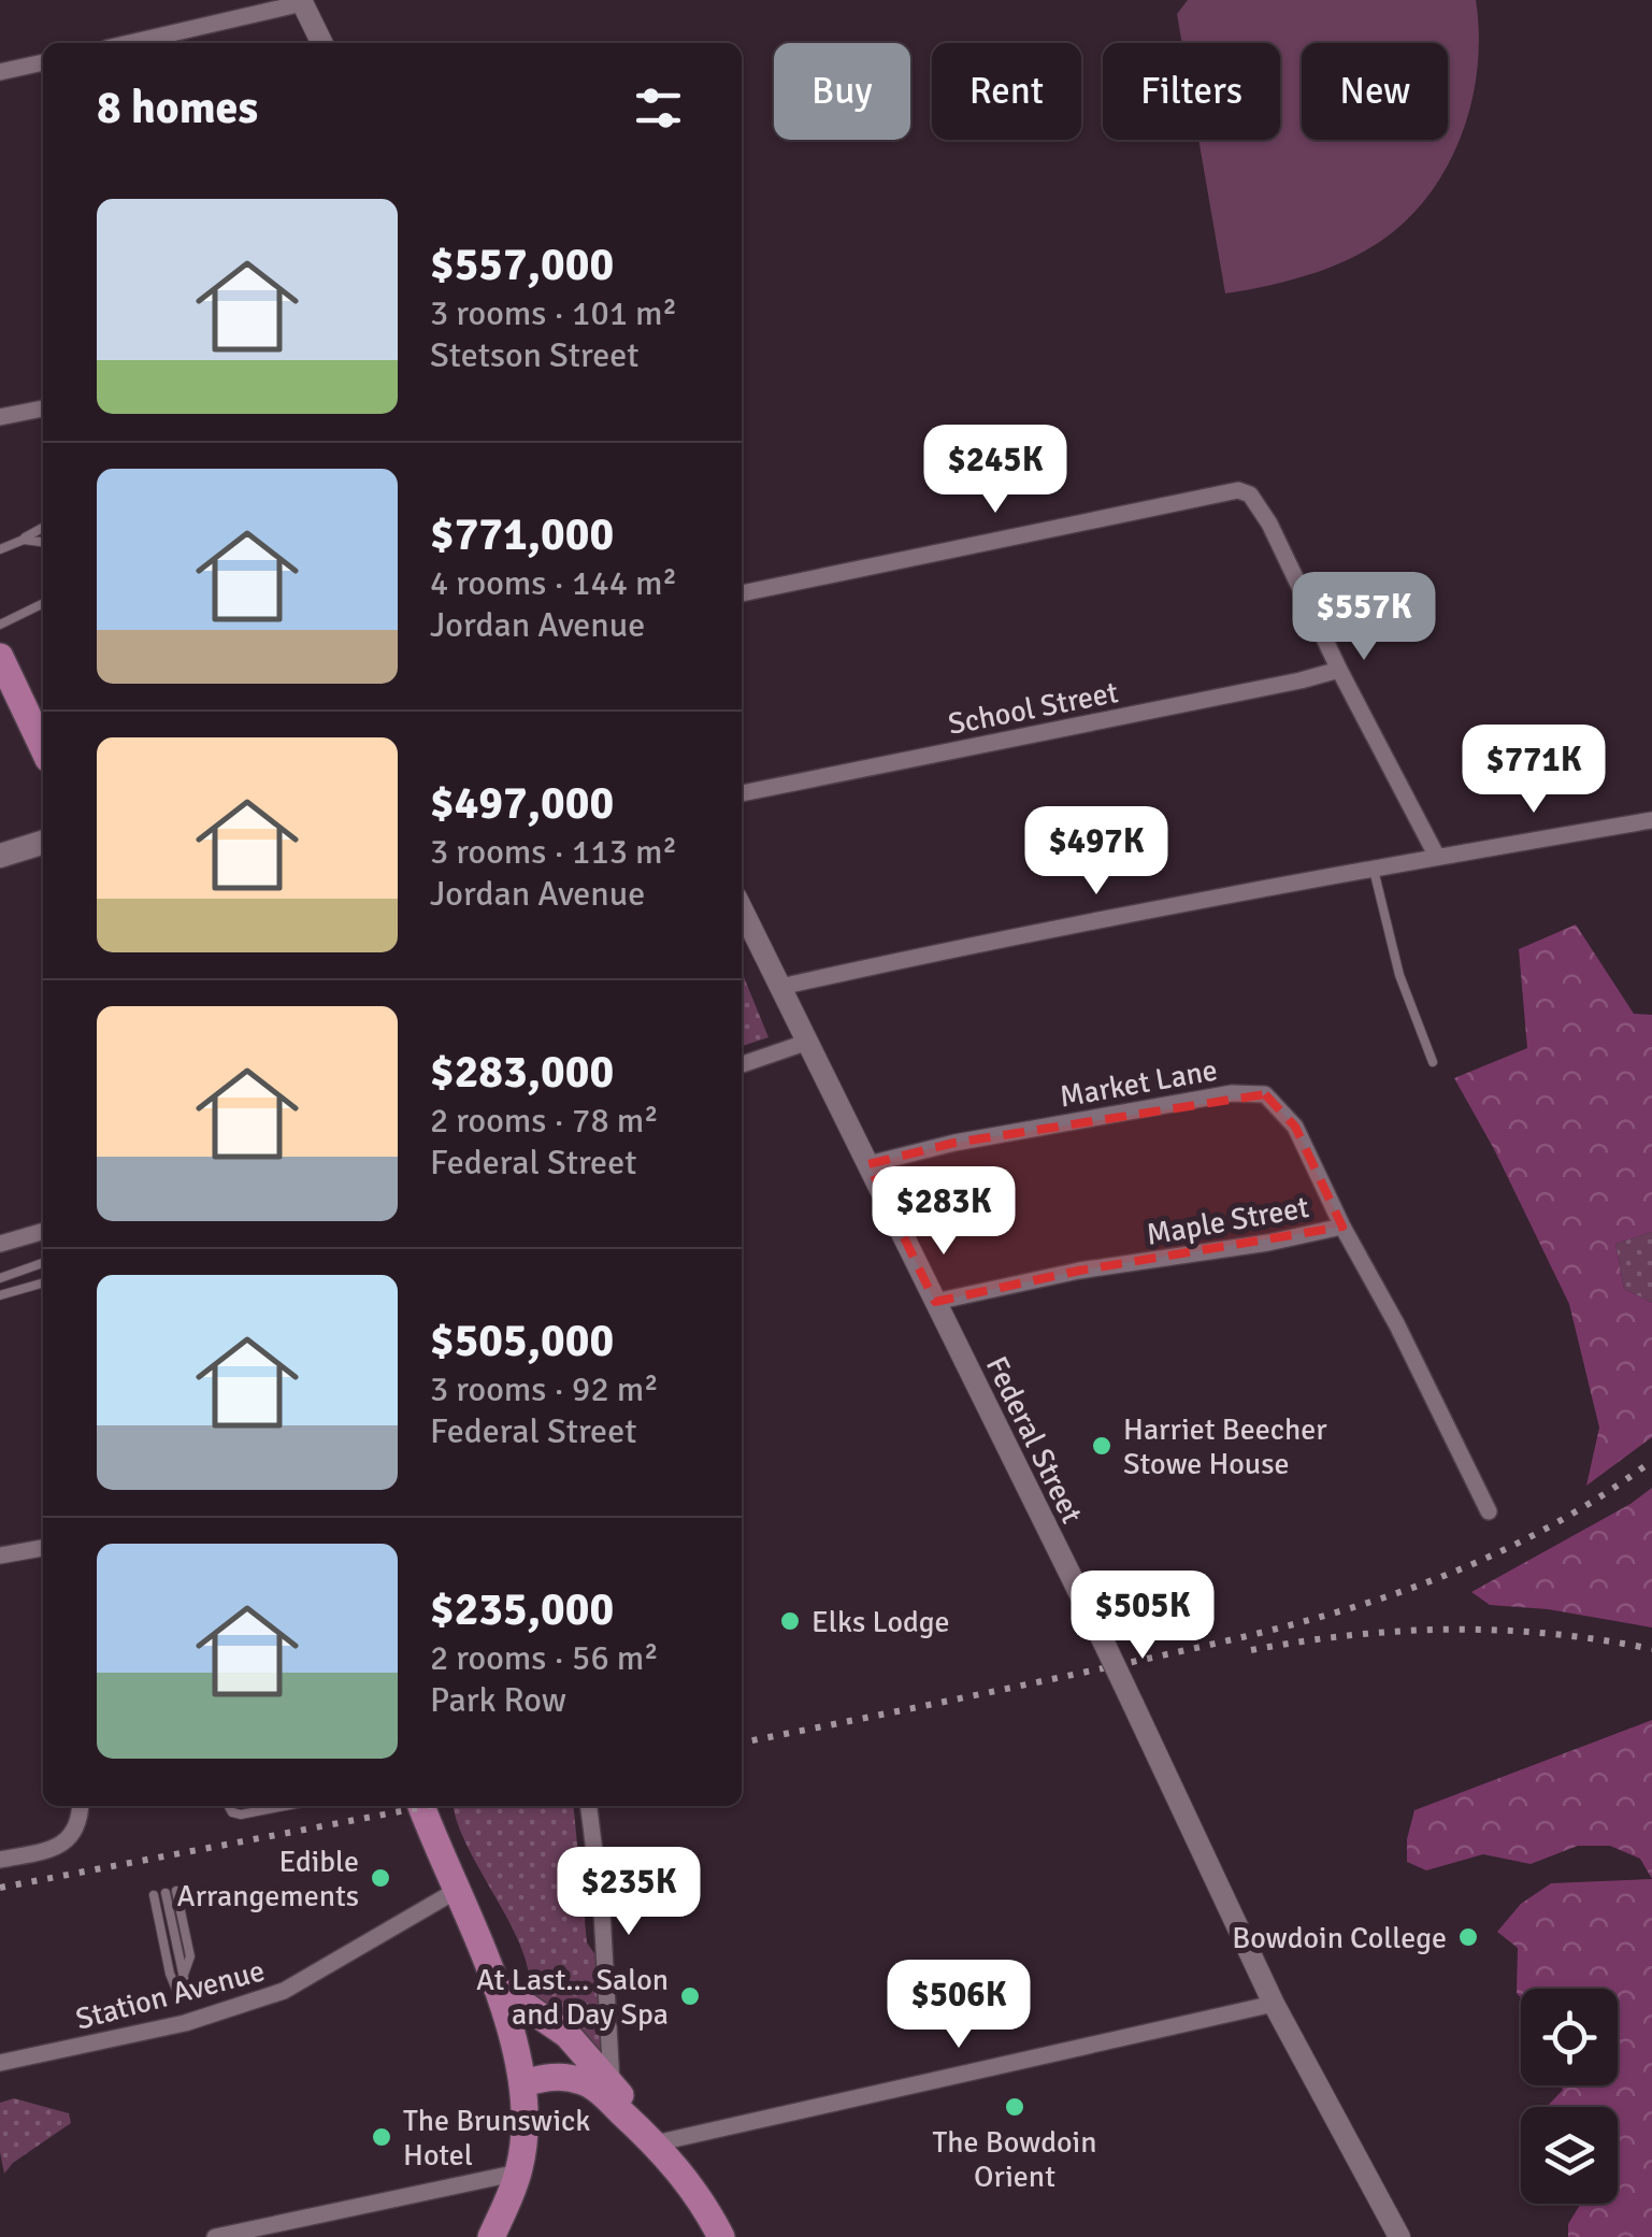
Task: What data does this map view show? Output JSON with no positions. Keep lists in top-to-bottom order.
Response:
{
  "streets": {
    "street": [
      "School Street",
      "Market Lane",
      "Maple Street",
      "Federal Street",
      "Station Avenue"
    ]
  },
  "crossings": [
    ["Market Lane", "Maple Street"],
    ["Market Lane", "Federal Street"],
    ["Maple Street", "Federal Street"]
  ],
  "places": [
    "Harriet Beecher Stowe House",
    "Elks Lodge",
    "Edible Arrangements",
    "Bowdoin College",
    "At Last... Salon and Day Spa",
    "The Bowdoin Orient",
    "The Brunswick Hotel"
  ],
  "page": {
    "chip": [
      "Buy",
      "Rent",
      "Filters",
      "New"
    ],
    "heading": "8 homes",
    "list": [
      {
        "name": "$557,000",
        "note": "3 rooms · 101 m² · Stetson Street"
      },
      {
        "name": "$771,000",
        "note": "4 rooms · 144 m² · Jordan Avenue"
      },
      {
        "name": "$497,000",
        "note": "3 rooms · 113 m² · Jordan Avenue"
      },
      {
        "name": "$283,000",
        "note": "2 rooms · 78 m² · Federal Street"
      },
      {
        "name": "$505,000",
        "note": "3 rooms · 92 m² · Federal Street"
      },
      {
        "name": "$235,000",
        "note": "2 rooms · 56 m² · Park Row"
      }
    ],
    "price": [
      "$245K",
      "$557K",
      "$771K",
      "$497K",
      "$283K",
      "$505K",
      "$235K",
      "$506K"
    ]
  }
}
